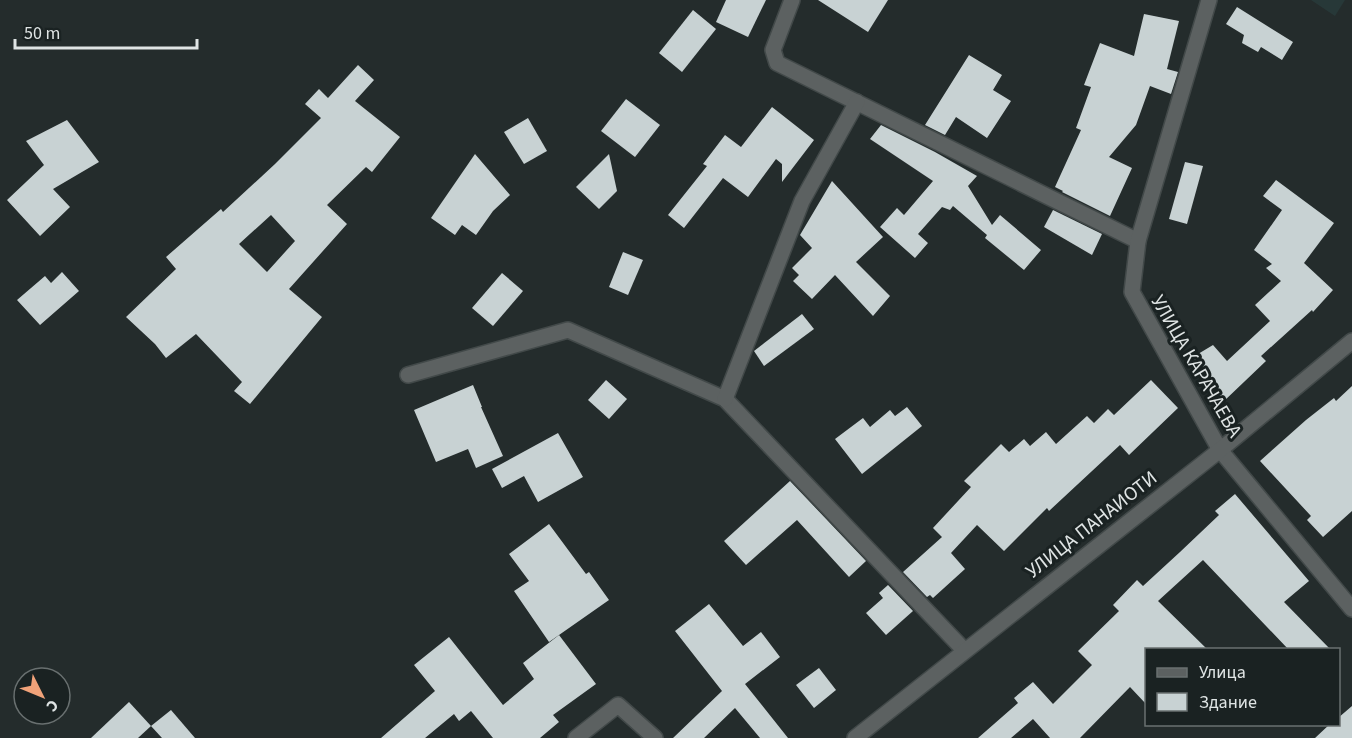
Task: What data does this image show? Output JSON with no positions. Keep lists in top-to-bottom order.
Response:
{
  "streets": {
    "street": ["УЛИЦА КАРАЧАЕВА", "УЛИЦА ПАНАИОТИ"]
  },
  "crossings": [
    ["УЛИЦА КАРАЧАЕВА", "УЛИЦА ПАНАИОТИ"]
  ],
  "legend": ["Улица", "Здание"],
  "scale_bar": "50 m",
  "north": "bottom right"
}
